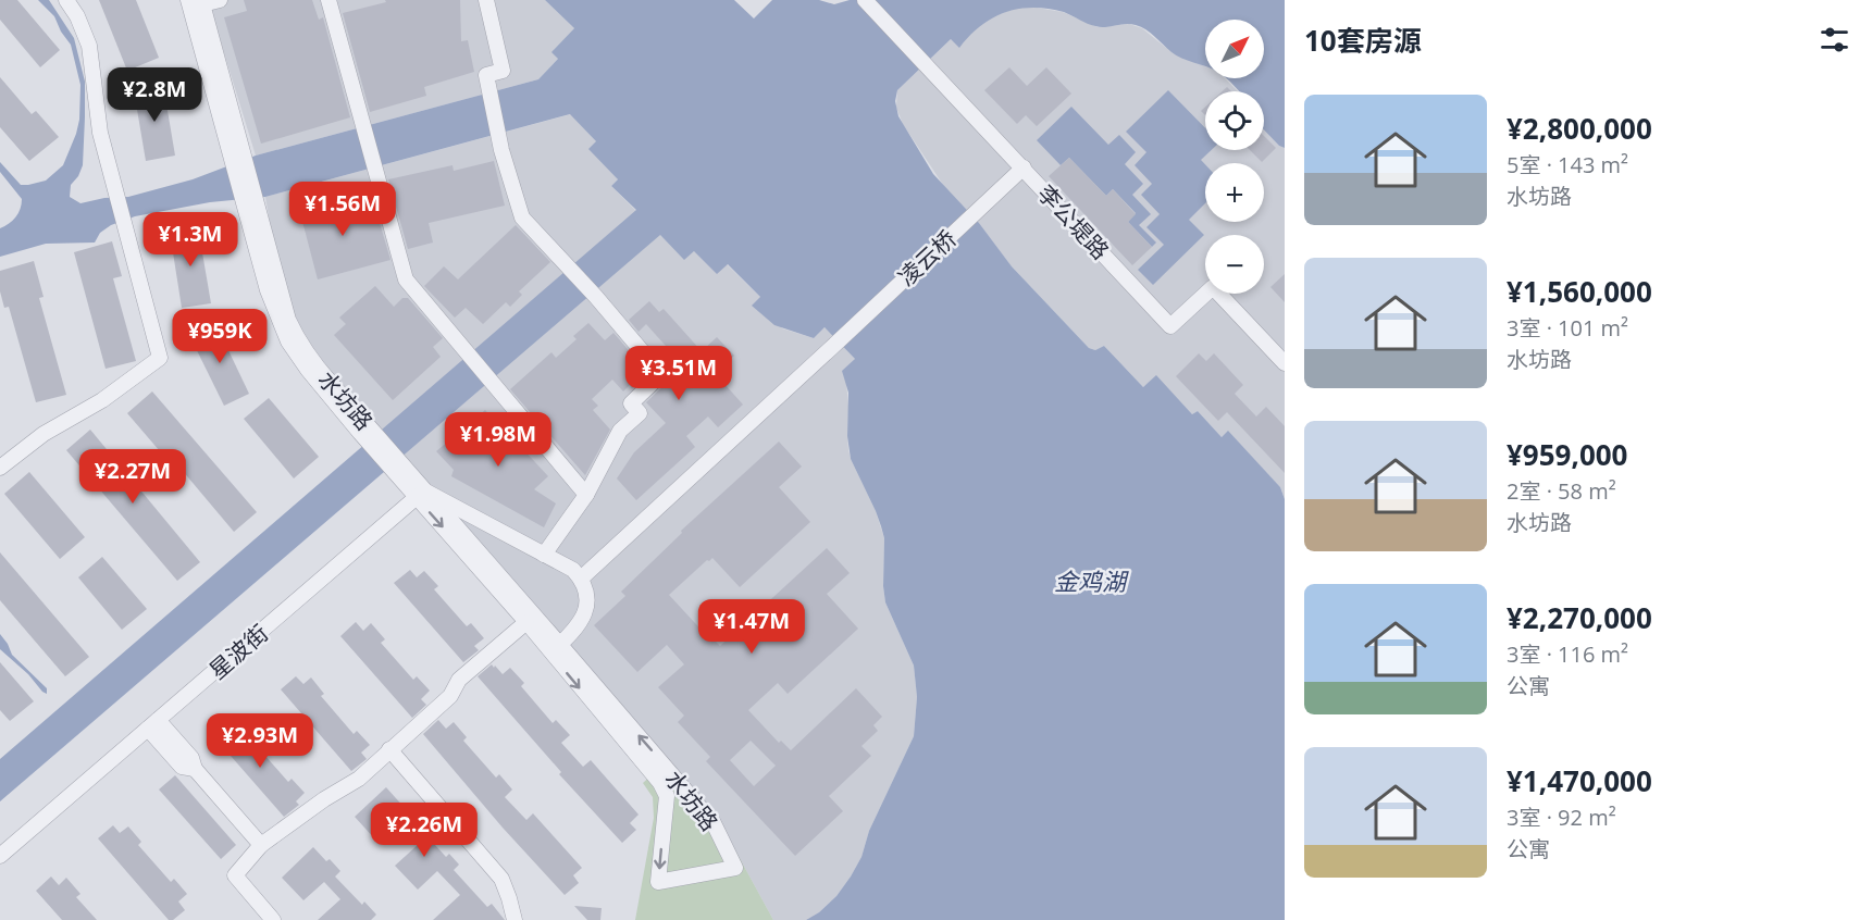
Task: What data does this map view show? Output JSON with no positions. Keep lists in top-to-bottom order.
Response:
{
  "streets": {
    "street": [
      "李公堤路",
      "凌云桥",
      "水坊路",
      "星波街"
    ]
  },
  "crossings": [
    ["李公堤路", "凌云桥"],
    ["水坊路", "星波街"]
  ],
  "water": ["金鸡湖"],
  "north": "top right",
  "page": {
    "heading": "10套房源",
    "map_buttons": ["+", "−"],
    "price": [
      "¥2.8M",
      "¥1.56M",
      "¥1.3M",
      "¥959K",
      "¥3.51M",
      "¥1.98M",
      "¥2.27M",
      "¥1.47M",
      "¥2.93M",
      "¥2.26M"
    ],
    "list": [
      {
        "name": "¥2,800,000",
        "note": "5室 · 143 m² · 水坊路"
      },
      {
        "name": "¥1,560,000",
        "note": "3室 · 101 m² · 水坊路"
      },
      {
        "name": "¥959,000",
        "note": "2室 · 58 m² · 水坊路"
      },
      {
        "name": "¥2,270,000",
        "note": "3室 · 116 m² · 公寓"
      },
      {
        "name": "¥1,470,000",
        "note": "3室 · 92 m² · 公寓"
      }
    ]
  }
}
